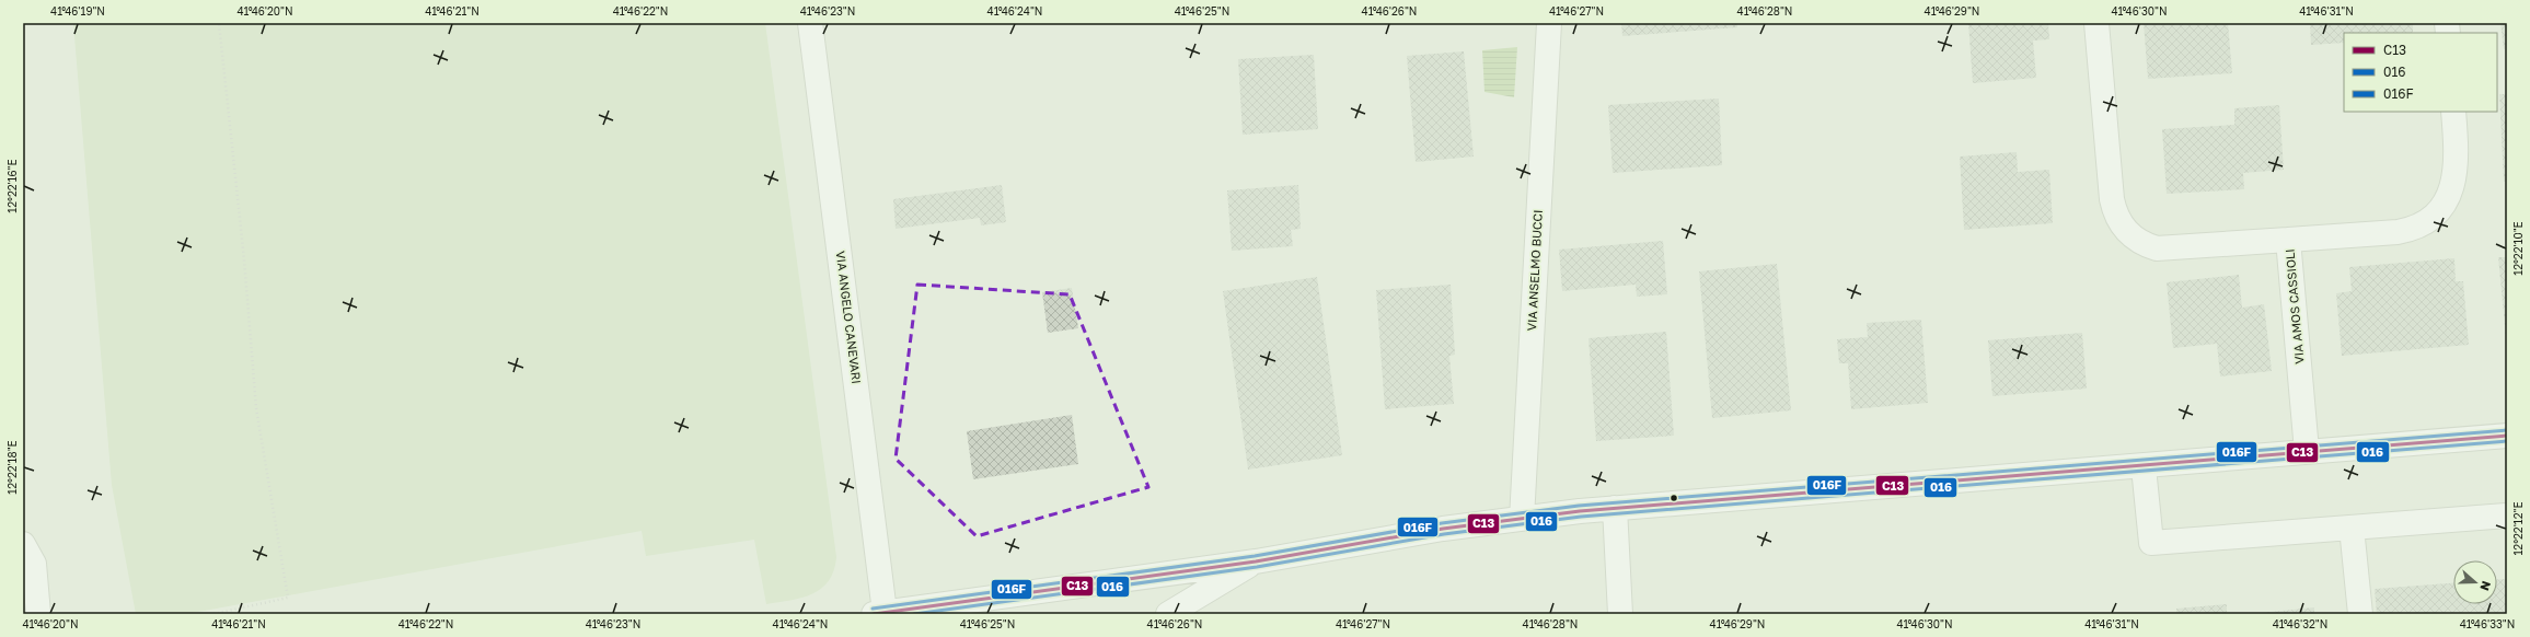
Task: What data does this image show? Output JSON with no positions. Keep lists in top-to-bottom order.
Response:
{
  "streets": {
    "street": ["VIA ANSELMO BUCCI", "VIA AMOS CASSIOLI", "VIA ANGELO CANEVARI"]
  },
  "lines": ["transit line 016F", "transit line C13", "transit line 016"],
  "legend": ["C13", "016", "016F"],
  "north": "right",
  "coordinates": [
    "41°46'19\"N",
    "41°46'20\"N",
    "41°46'21\"N",
    "41°46'22\"N",
    "41°46'23\"N",
    "41°46'24\"N",
    "41°46'25\"N",
    "41°46'26\"N",
    "41°46'27\"N",
    "41°46'28\"N",
    "41°46'29\"N",
    "41°46'30\"N",
    "41°46'31\"N",
    "12°22'16\"E",
    "12°22'10\"E",
    "12°22'18\"E",
    "12°22'12\"E",
    "41°46'32\"N",
    "41°46'33\"N"
  ]
}
